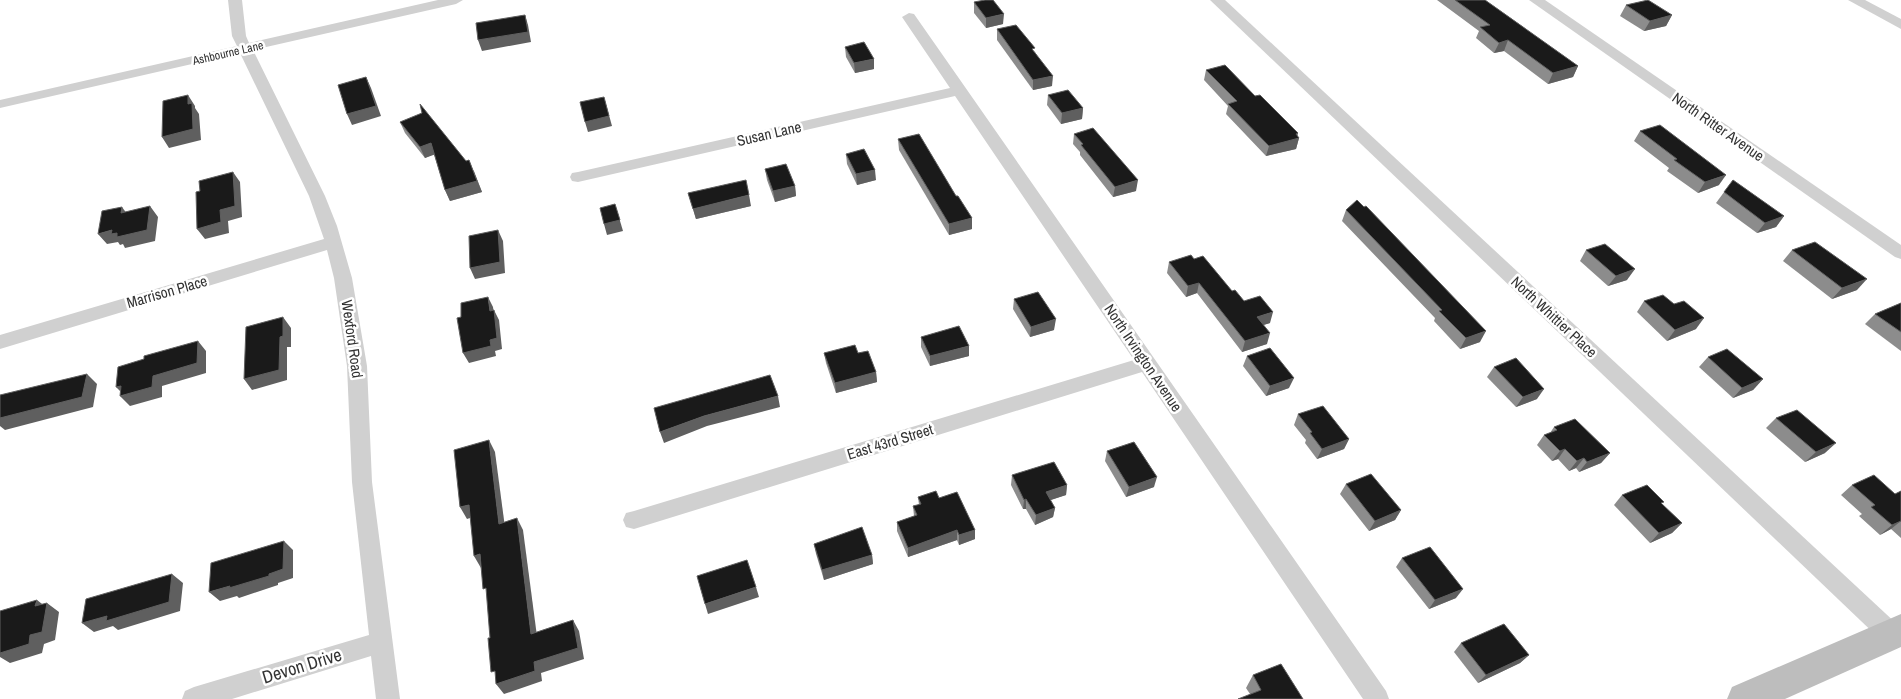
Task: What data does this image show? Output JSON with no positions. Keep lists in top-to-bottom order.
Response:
{
  "streets": {
    "street": [
      "Ashbourne Lane",
      "North Ritter Avenue",
      "Susan Lane",
      "Marrison Place",
      "North Whittier Place",
      "Wexford Road",
      "North Irvington Avenue",
      "East 43rd Street",
      "Devon Drive"
    ]
  },
  "crossings": [
    ["Ashbourne Lane", "Wexford Road"],
    ["Susan Lane", "North Irvington Avenue"],
    ["Marrison Place", "Wexford Road"],
    ["Wexford Road", "Devon Drive"],
    ["North Irvington Avenue", "East 43rd Street"]
  ]
}
